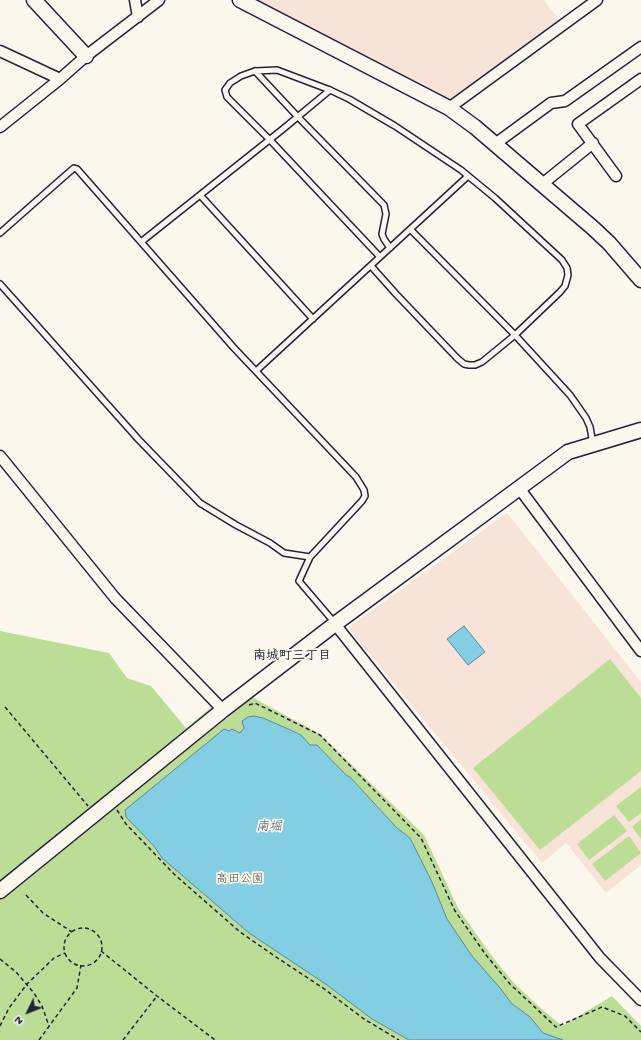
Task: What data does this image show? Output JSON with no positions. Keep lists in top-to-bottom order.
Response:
{
  "districts": ["南城町三丁目"],
  "water": ["南堀"],
  "parks": ["高田公園"],
  "north": "bottom left"
}
